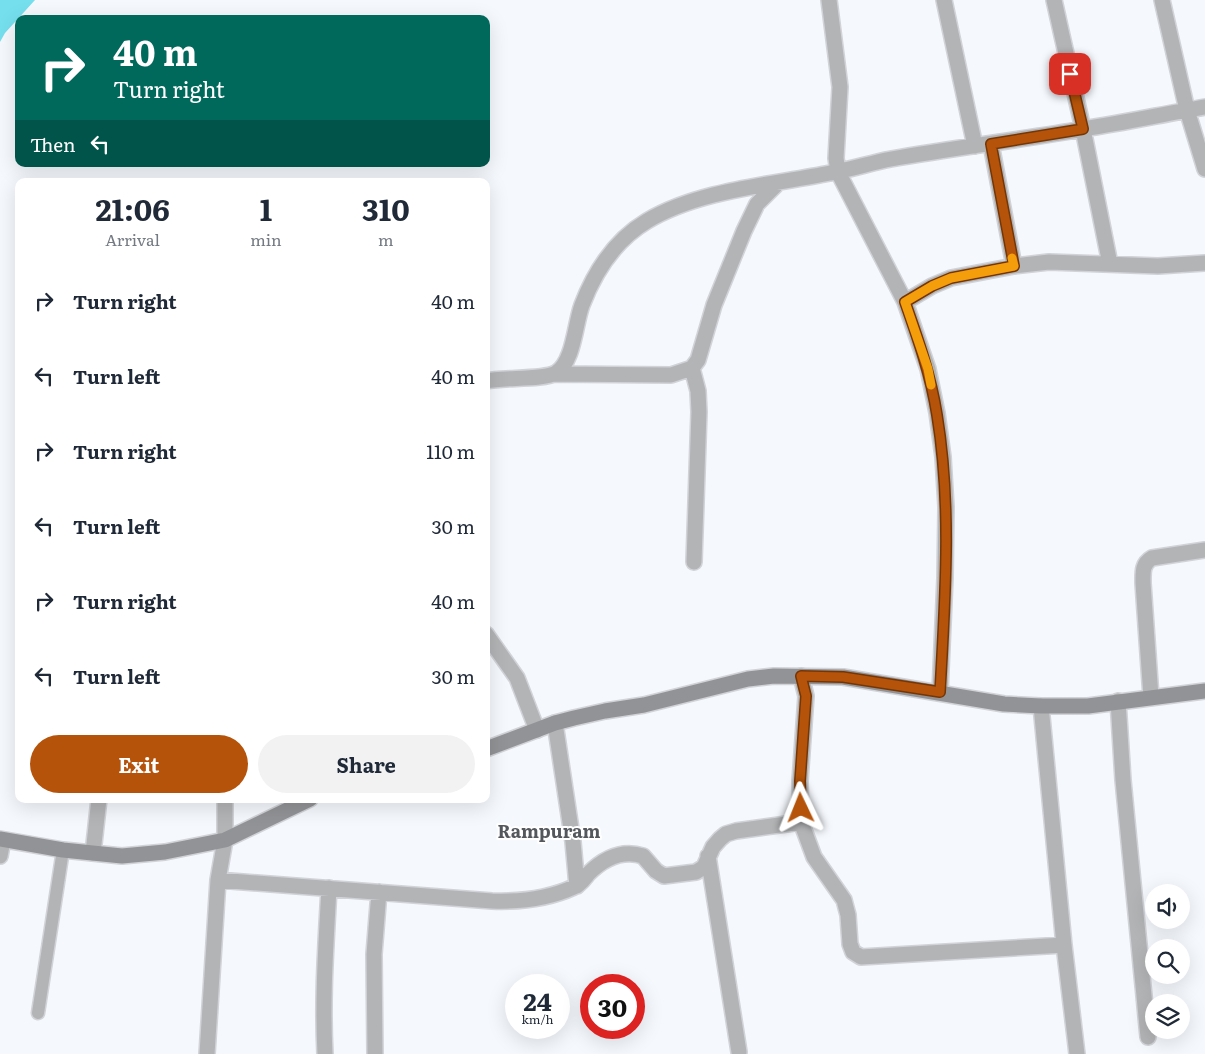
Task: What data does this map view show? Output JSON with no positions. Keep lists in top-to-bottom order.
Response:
{
  "districts": ["Rampuram"],
  "page": {
    "turn": ["40 m", "Turn right"],
    "then": "Then",
    "eta": [
      "21:06",
      "Arrival",
      "1",
      "min",
      "310",
      "m"
    ],
    "list": [
      {
        "name": "Turn right",
        "value": "40 m"
      },
      {
        "name": "Turn left",
        "value": "40 m"
      },
      {
        "name": "Turn right",
        "value": "110 m"
      },
      {
        "name": "Turn left",
        "value": "30 m"
      },
      {
        "name": "Turn right",
        "value": "40 m"
      },
      {
        "name": "Turn left",
        "value": "30 m"
      }
    ],
    "buttons": ["Exit", "Share"],
    "speed": "24 km/h",
    "limit": "30"
  }
}
